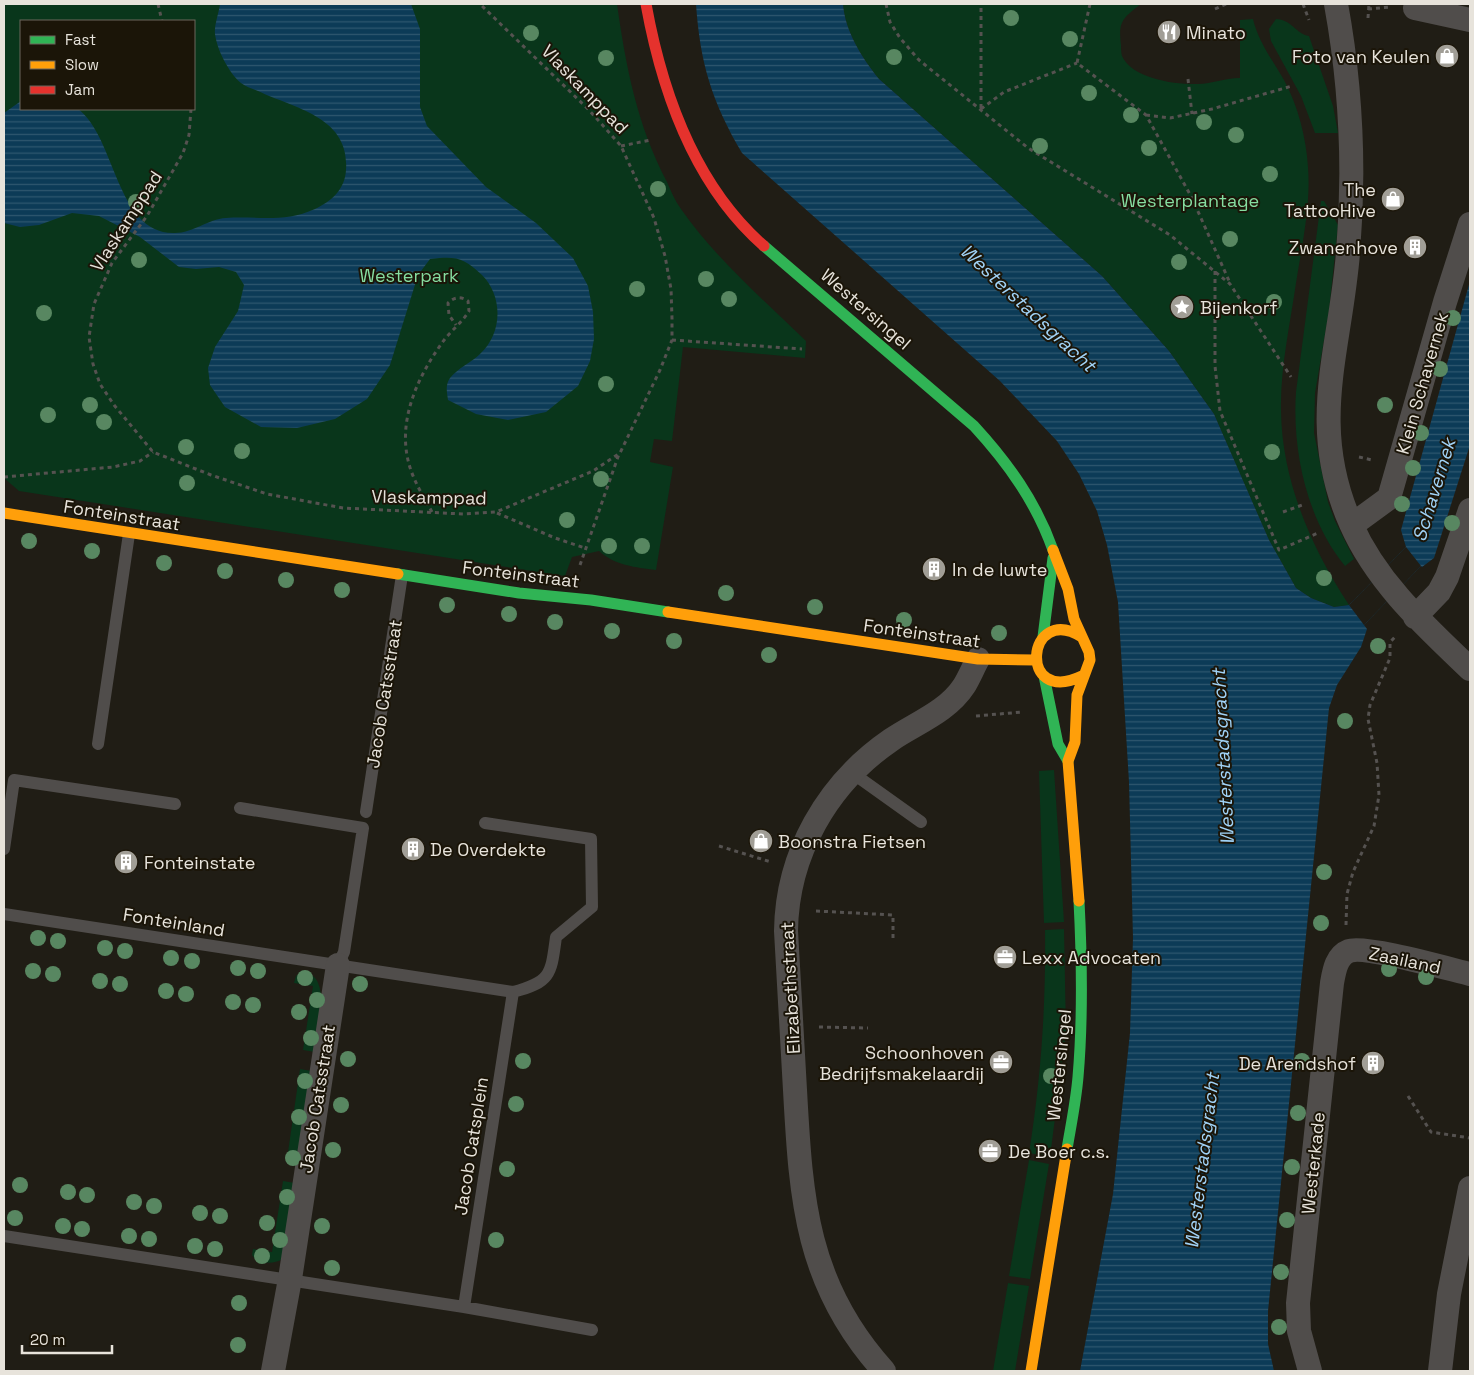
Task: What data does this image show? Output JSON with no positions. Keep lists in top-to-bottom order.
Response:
{
  "streets": {
    "main road": ["Westersingel", "Fonteinstraat"],
    "street": [
      "Klein Schavernek",
      "Jacob Catsstraat",
      "Zaailand",
      "Elizabethstraat",
      "Westerkade"
    ],
    "lane": ["Fonteinland", "Jacob Catsplein"],
    "path": ["Vlaskamppad"]
  },
  "crossings": [
    ["Westersingel", "Fonteinstraat"],
    ["Fonteinstraat", "Jacob Catsstraat"],
    ["Fonteinstraat", "Elizabethstraat"],
    ["Jacob Catsstraat", "Fonteinland"],
    ["Zaailand", "Westerkade"]
  ],
  "water": ["Westerstadsgracht", "Schavernek"],
  "parks": ["Westerplantage", "Westerpark"],
  "places": {
    "restaurant": ["Minato"],
    "shop": ["Foto van Keulen", "The TattooHive", "Boonstra Fietsen"],
    "building": [
      "Zwanenhove",
      "In de luwte",
      "De Overdekte",
      "Fonteinstate",
      "De Arendshof"
    ],
    "place": ["Bijenkorf"],
    "office": ["Lexx Advocaten", "Schoonhoven Bedrijfsmakelaardij", "De Boer c.s."]
  },
  "legend": ["Fast", "Slow", "Jam"],
  "scale_bar": "20 m"
}
